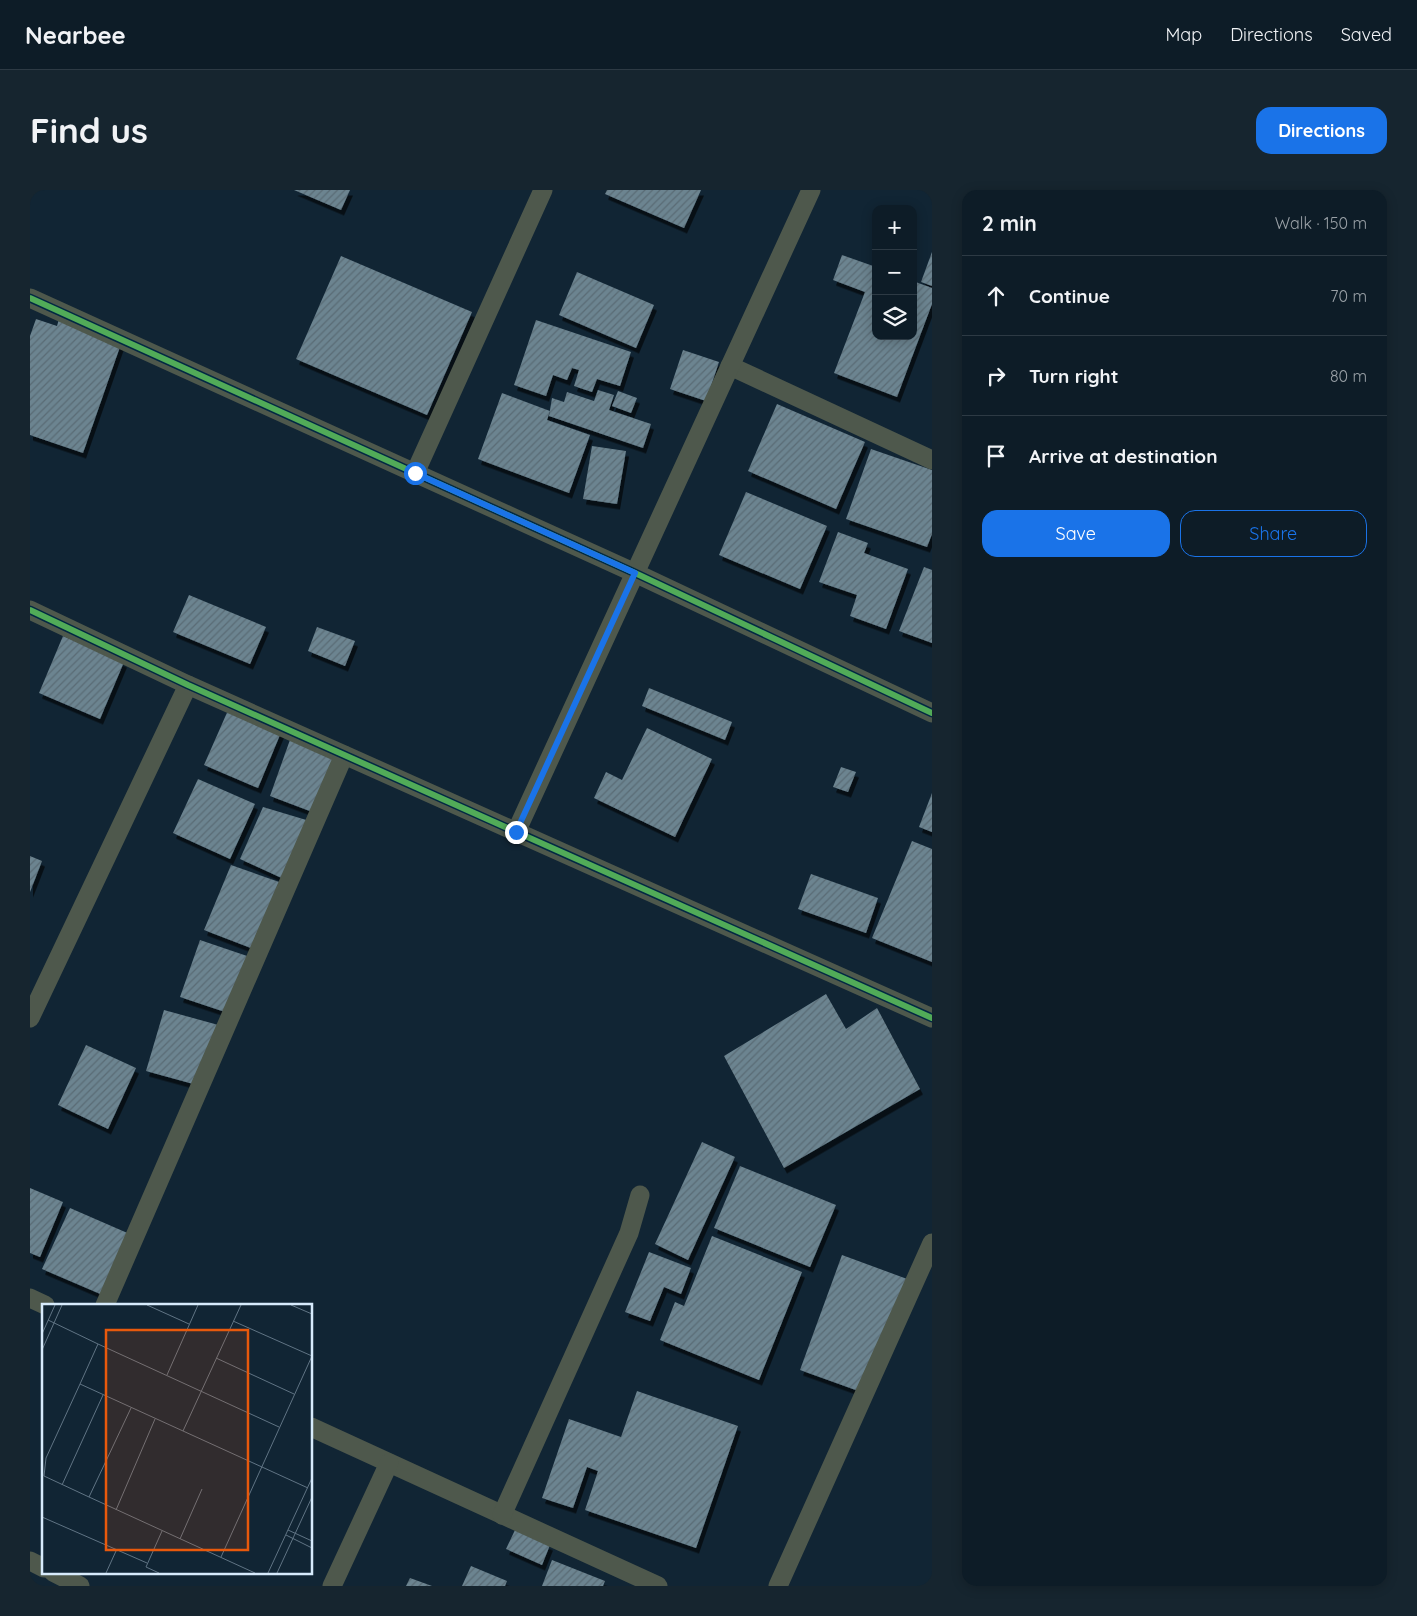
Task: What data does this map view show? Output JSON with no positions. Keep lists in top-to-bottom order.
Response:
{
  "page": {
    "header": "Nearbee",
    "nav": ["Map", "Directions", "Saved"],
    "buttons": [
      "Directions",
      ["Save", "Share"]
    ],
    "title": "Find us",
    "heading": ["2 min", "Walk · 150 m"],
    "map_buttons": ["+", "−"],
    "list": [
      ["Continue", "70 m"],
      ["Turn right", "80 m"],
      "Arrive at destination"
    ]
  }
}
